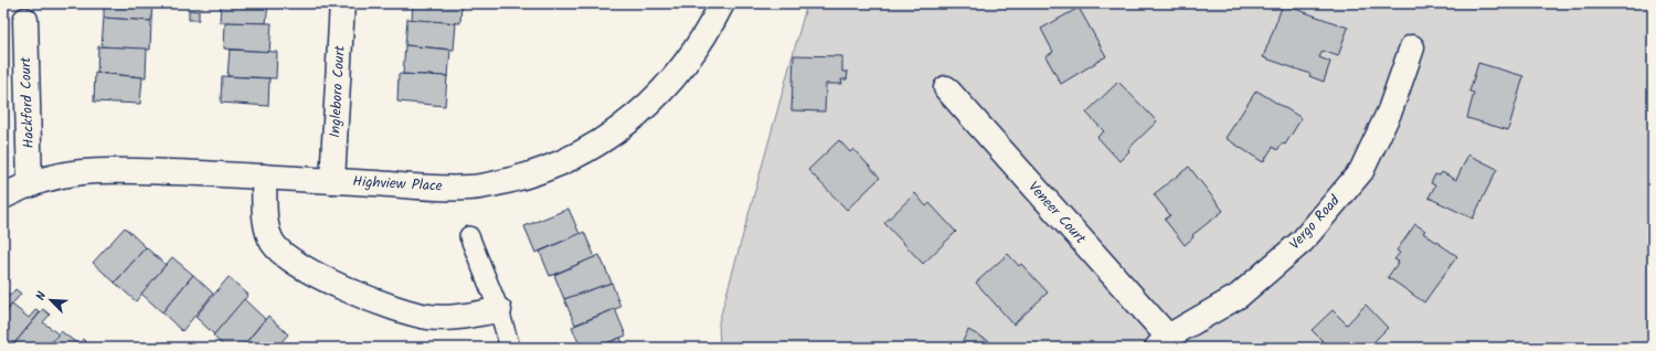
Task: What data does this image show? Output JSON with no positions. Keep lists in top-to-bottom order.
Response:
{
  "streets": {
    "street": [
      "Ingleboro Court",
      "Hackford Court",
      "Highview Place",
      "Veneer Court",
      "Vergo Road"
    ]
  },
  "crossings": [
    ["Ingleboro Court", "Highview Place"],
    ["Hackford Court", "Highview Place"],
    ["Veneer Court", "Vergo Road"]
  ],
  "north": "top left"
}
